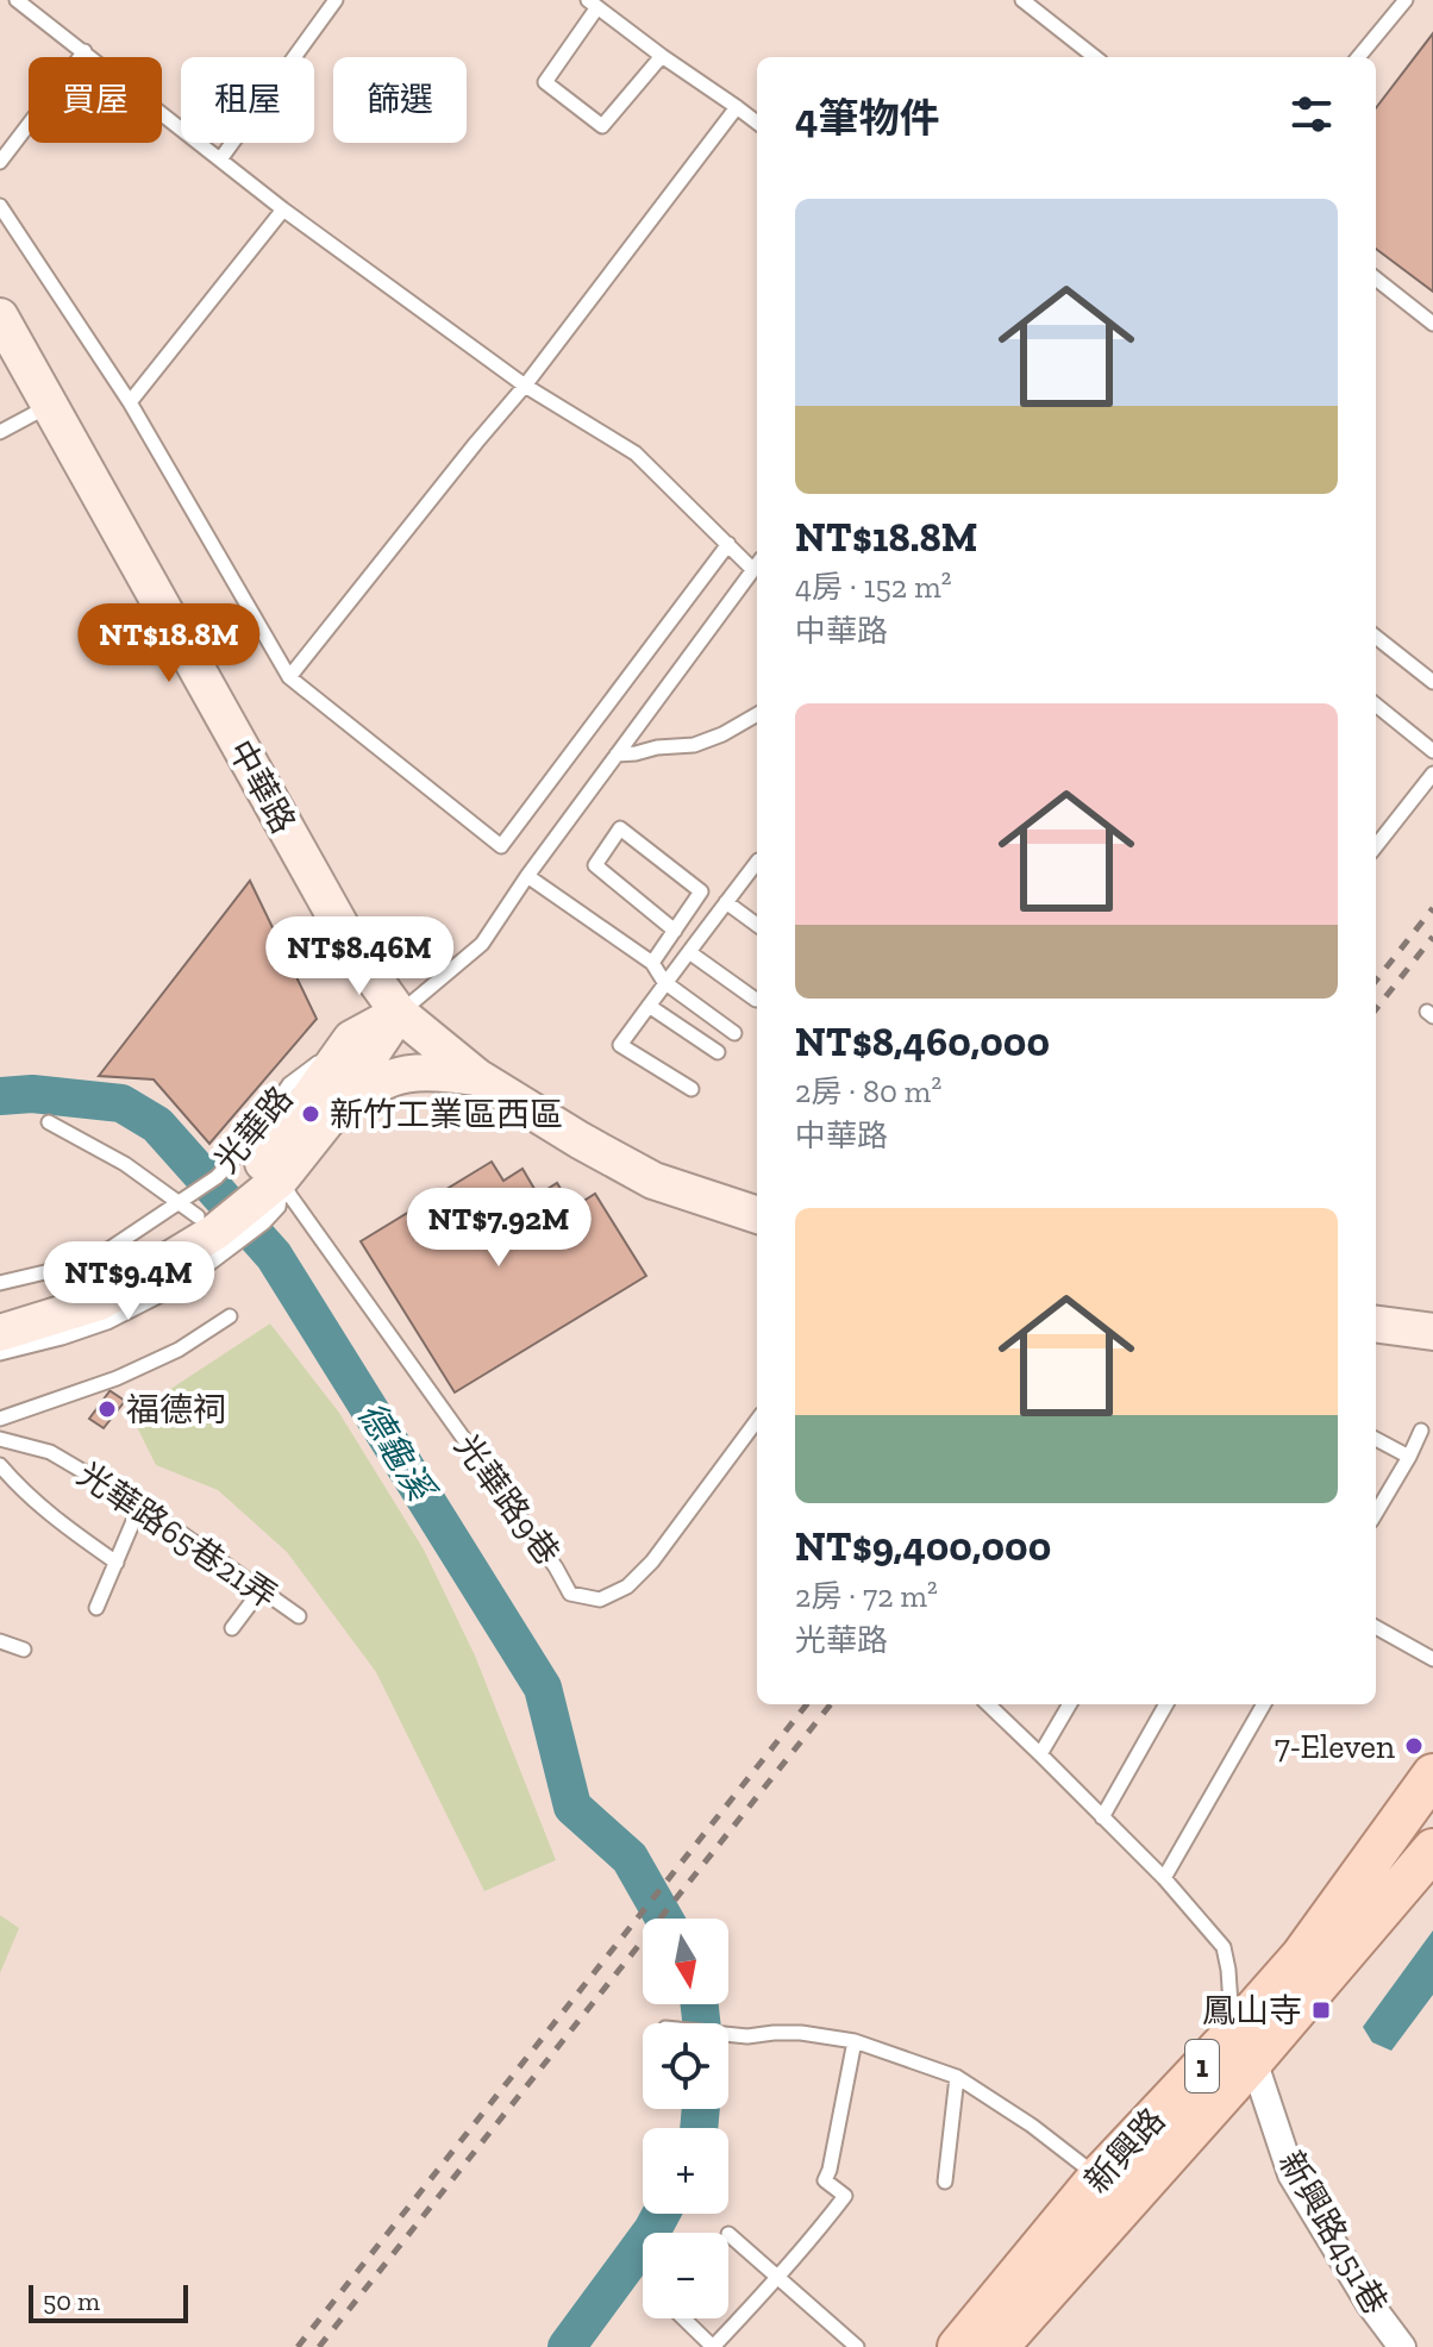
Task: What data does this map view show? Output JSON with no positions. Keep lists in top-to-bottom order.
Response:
{
  "streets": {
    "main road": ["1", "新興路"],
    "street": ["中華路", "光華路", "新興路451巷"],
    "lane": ["光華路9巷", "光華路65巷21弄"]
  },
  "crossings": [
    ["中華路", "光華路"],
    ["光華路", "光華路9巷"],
    ["新興路", "新興路451巷"]
  ],
  "water": ["德龜溪"],
  "places": {
    "other": ["新竹工業區西區", "福德祠", "7-Eleven"],
    "transit": ["鳳山寺"]
  },
  "scale_bar": "50 m",
  "north": "bottom",
  "page": {
    "chip": ["買屋", "租屋", "篩選"],
    "heading": "4筆物件",
    "list": [
      {
        "name": "NT$18.8M",
        "note": "4房 · 152 m² · 中華路"
      },
      {
        "name": "NT$8,460,000",
        "note": "2房 · 80 m² · 中華路"
      },
      {
        "name": "NT$9,400,000",
        "note": "2房 · 72 m² · 光華路"
      }
    ],
    "price": [
      "NT$18.8M",
      "NT$8.46M",
      "NT$7.92M",
      "NT$9.4M"
    ],
    "map_buttons": ["+", "−"],
    "scale": "50 m"
  }
}
